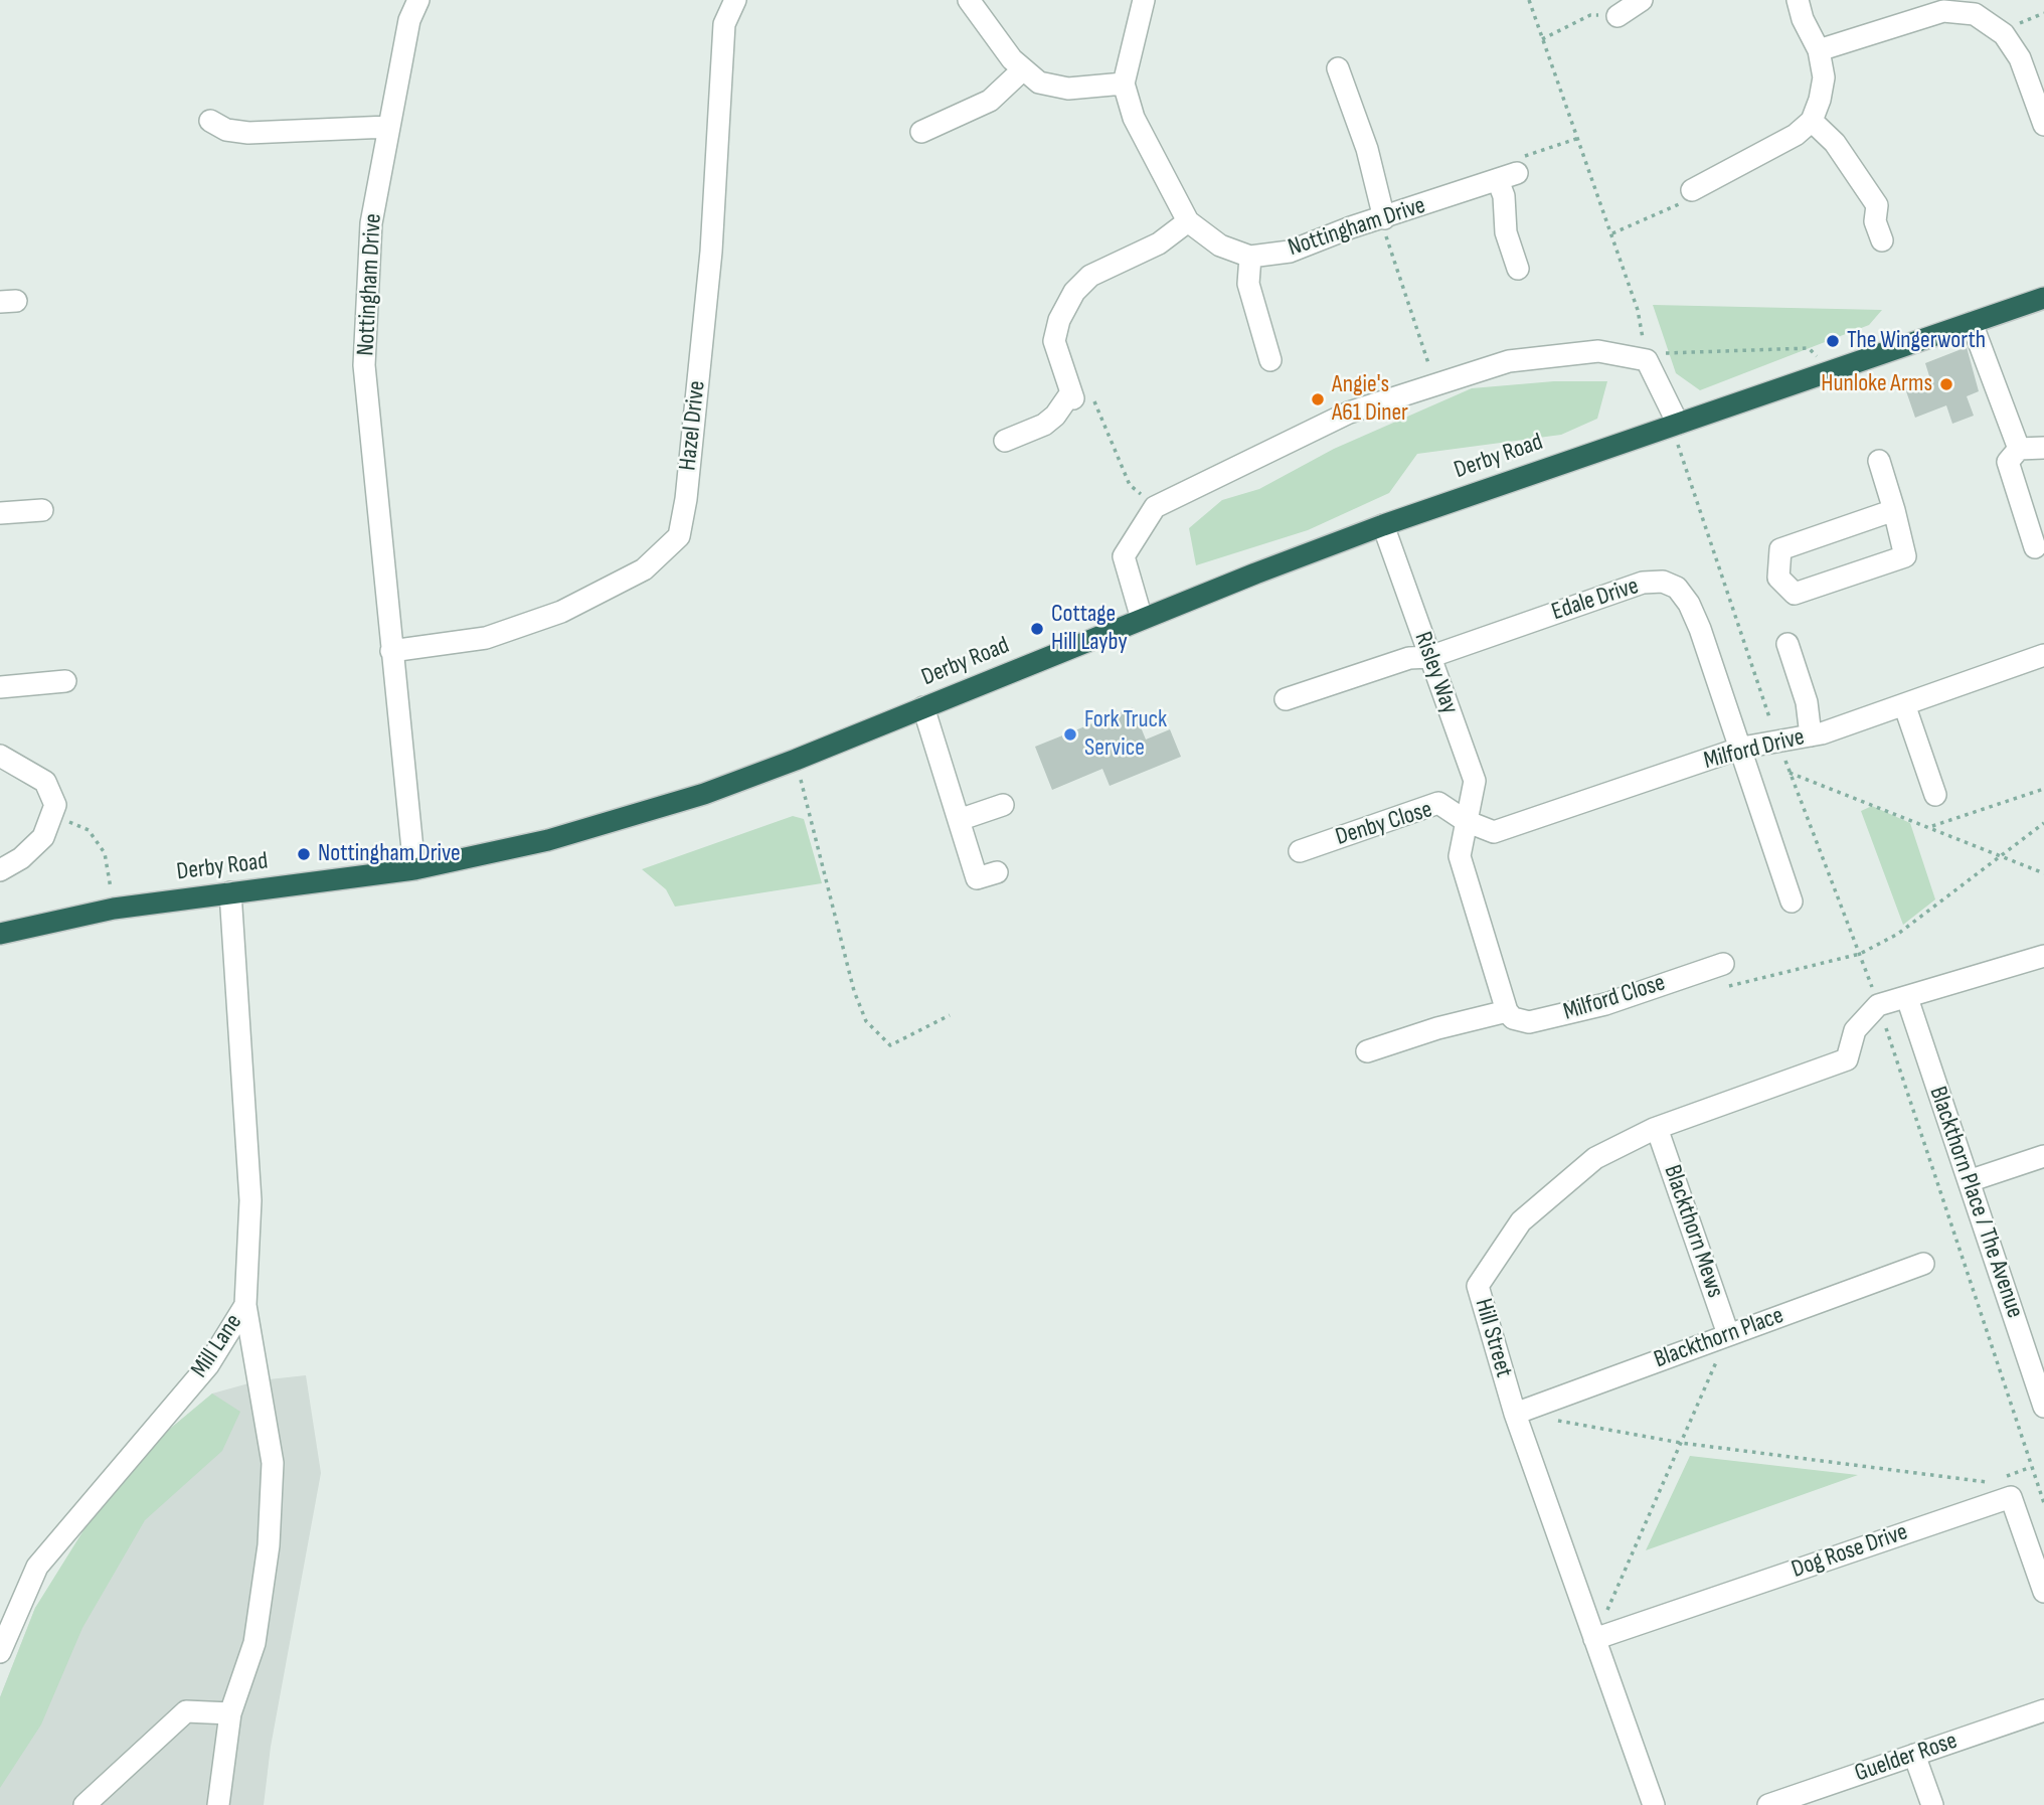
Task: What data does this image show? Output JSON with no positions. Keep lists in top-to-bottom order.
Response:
{
  "streets": {
    "highway": ["Derby Road"],
    "street": [
      "Nottingham Drive",
      "Hazel Drive",
      "Edale Drive",
      "Risley Way",
      "Milford Drive",
      "Denby Close",
      "Milford Close",
      "Blackthorn Place / The Avenue",
      "Blackthorn Mews",
      "Hill Street",
      "Blackthorn Place",
      "Mill Lane",
      "Dog Rose Drive",
      "Guelder Rose"
    ]
  },
  "crossings": [
    ["Nottingham Drive", "Hazel Drive"],
    ["Nottingham Drive", "Derby Road"],
    ["Derby Road", "Risley Way"],
    ["Derby Road", "Mill Lane"],
    ["Edale Drive", "Risley Way"],
    ["Edale Drive", "Milford Drive"],
    ["Risley Way", "Milford Drive"],
    ["Risley Way", "Denby Close"],
    ["Milford Drive", "Denby Close"],
    ["Blackthorn Mews", "Hill Street"],
    ["Blackthorn Mews", "Blackthorn Place"],
    ["Hill Street", "Blackthorn Place"],
    ["Hill Street", "Dog Rose Drive"]
  ],
  "places": [
    "The Wingerworth",
    "Hunloke Arms",
    "Angie's A61 Diner",
    "Cottage Hill Layby",
    "Fork Truck Service",
    "Nottingham Drive"
  ]
}
